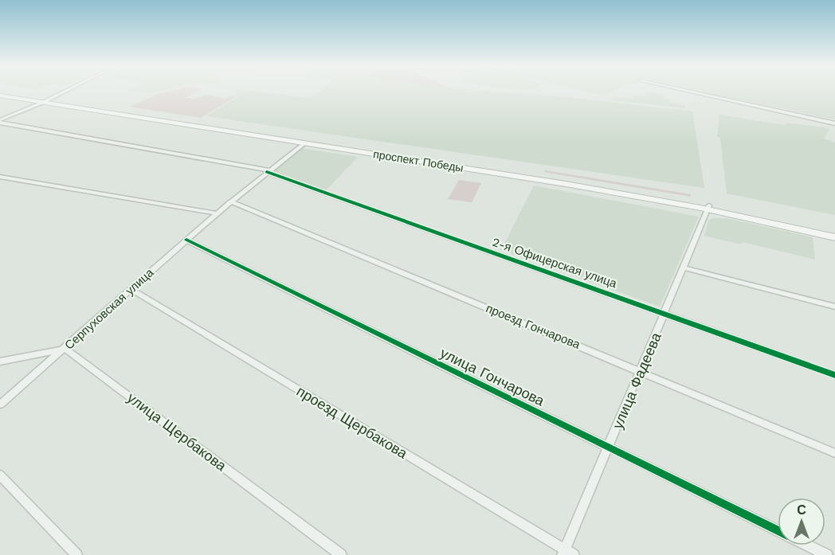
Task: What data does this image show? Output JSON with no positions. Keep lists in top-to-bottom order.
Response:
{
  "streets": {
    "main road": ["проспект Победы"],
    "street": [
      "2-я Офицерская улица",
      "Серпуховская улица",
      "проезд Гончарова",
      "улица Гончарова",
      "улица Фадеева",
      "проезд Щербакова",
      "улица Щербакова"
    ]
  },
  "crossings": [
    ["проспект Победы", "Серпуховская улица"],
    ["проспект Победы", "улица Фадеева"],
    ["2-я Офицерская улица", "Серпуховская улица"],
    ["2-я Офицерская улица", "улица Фадеева"],
    ["Серпуховская улица", "проезд Гончарова"],
    ["Серпуховская улица", "улица Гончарова"],
    ["Серпуховская улица", "проезд Щербакова"],
    ["Серпуховская улица", "улица Щербакова"],
    ["проезд Гончарова", "улица Фадеева"],
    ["улица Гончарова", "улица Фадеева"],
    ["улица Фадеева", "проезд Щербакова"]
  ],
  "north": "top"
}
